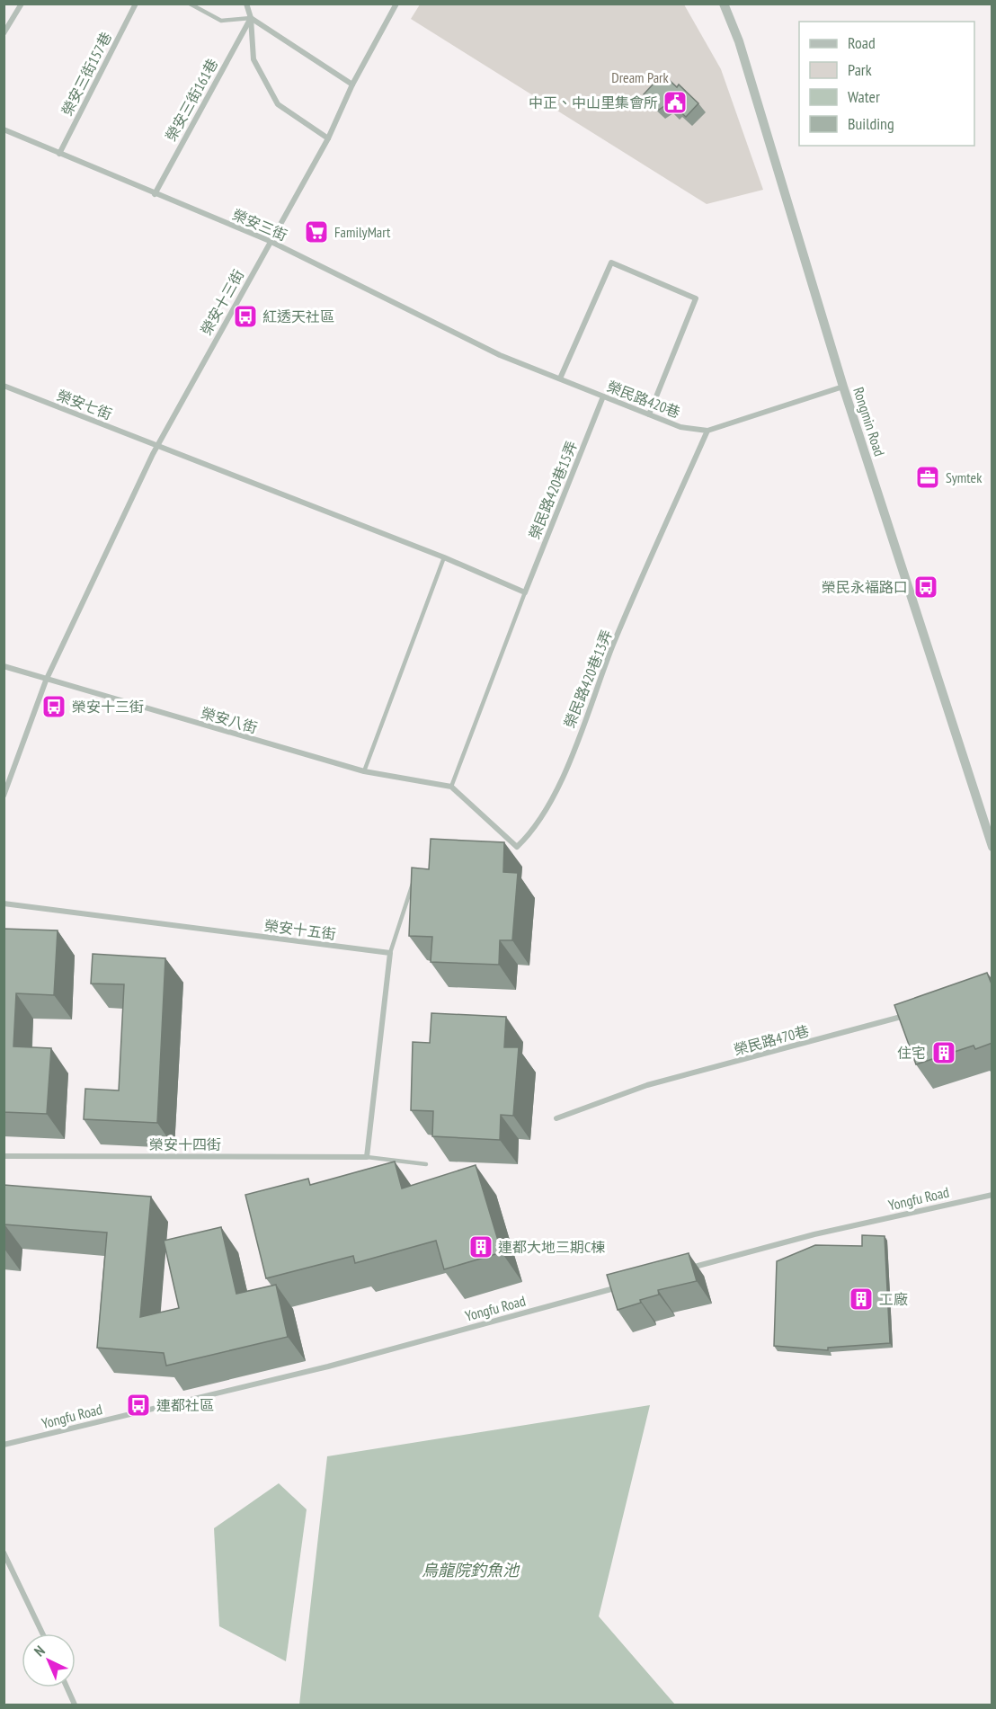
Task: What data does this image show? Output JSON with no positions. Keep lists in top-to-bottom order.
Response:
{
  "streets": {
    "street": [
      "榮安三街157巷",
      "榮安三街161巷",
      "榮安三街",
      "榮安十三街",
      "榮民路420巷",
      "榮安七街",
      "Rongmin Road",
      "榮民路420巷15弄",
      "榮民路420巷13弄",
      "榮安八街",
      "榮安十五街",
      "榮民路470巷",
      "榮安十四街",
      "Yongfu Road"
    ]
  },
  "crossings": [
    ["榮安三街157巷", "榮安三街"],
    ["榮安三街161巷", "榮安三街"],
    ["榮安三街", "榮安十三街"],
    ["榮安三街", "榮民路420巷"],
    ["榮安十三街", "榮安七街"],
    ["榮安十三街", "榮安八街"],
    ["榮民路420巷", "Rongmin Road"],
    ["榮民路420巷", "榮民路420巷15弄"],
    ["榮民路420巷", "榮民路420巷13弄"],
    ["榮安七街", "榮民路420巷15弄"],
    ["榮民路420巷13弄", "榮安八街"]
  ],
  "water": ["烏龍院釣魚池"],
  "parks": ["Dream Park"],
  "places": {
    "public building": ["中正、中山里集會所"],
    "supermarket": ["FamilyMart"],
    "bus stop": [
      "紅透天社區",
      "榮民永褔路口",
      "榮安十三街",
      "連都社區"
    ],
    "office": ["Symtek"],
    "building": ["住宅", "連都大地三期C棟", "工廠"]
  },
  "legend": [
    "Road",
    "Park",
    "Water",
    "Building"
  ],
  "north": "top left"
}
